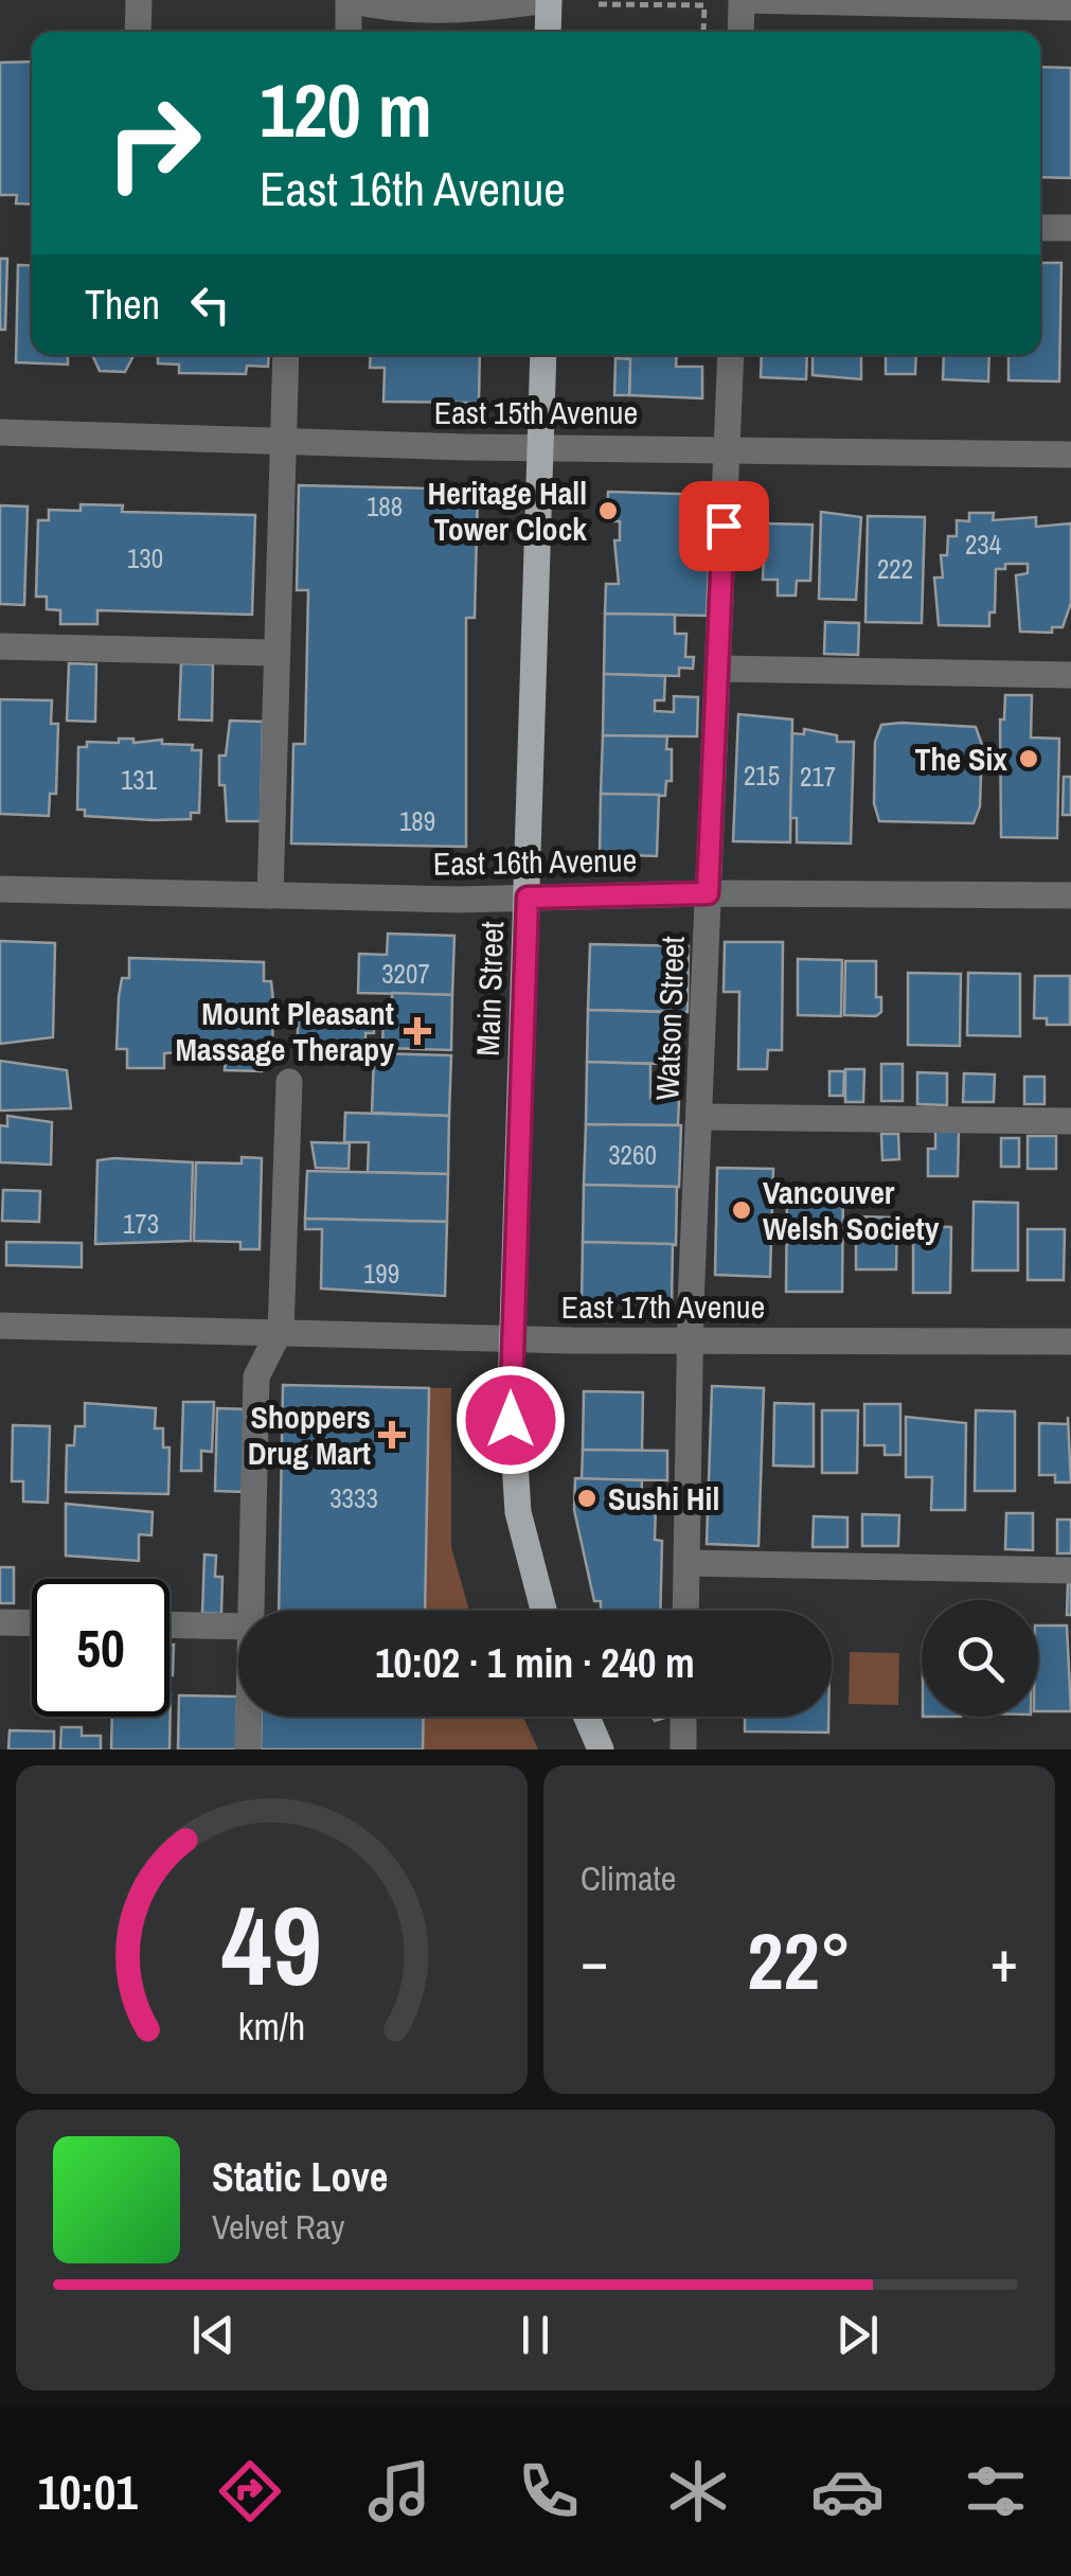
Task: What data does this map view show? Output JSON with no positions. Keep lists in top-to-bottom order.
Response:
{
  "streets": {
    "main road": ["Main Street"],
    "street": [
      "East 15th Avenue",
      "East 16th Avenue",
      "Watson Street",
      "East 17th Avenue"
    ]
  },
  "crossings": [
    ["East 15th Avenue", "Main Street"],
    ["East 15th Avenue", "Watson Street"],
    ["East 16th Avenue", "Main Street"],
    ["East 16th Avenue", "Watson Street"],
    ["Main Street", "East 17th Avenue"],
    ["Watson Street", "East 17th Avenue"]
  ],
  "places": {
    "other": [
      "Heritage Hall Tower Clock",
      "The Six",
      "Vancouver Welsh Society",
      "Sushi Hil"
    ],
    "health": ["Mount Pleasant Massage Therapy", "Shoppers Drug Mart"]
  },
  "house_numbers": [
    "188",
    "234",
    "130",
    "222",
    "215",
    "217",
    "131",
    "189",
    "3207",
    "3260",
    "173",
    "199",
    "3333"
  ],
  "page": {
    "turn": ["120 m", "East 16th Avenue"],
    "then": "Then",
    "limit": "50",
    "trip": "10:02 · 1 min · 240 m",
    "tile": "Climate",
    "heat": ["−", "22°", "+"],
    "song": ["Static Love", "Velvet Ray"],
    "tabs": "10:01",
    "gauge": ["49", "km/h"]
  }
}
